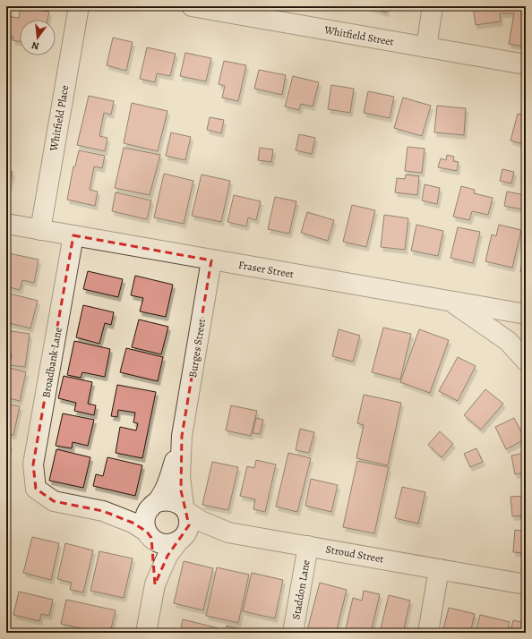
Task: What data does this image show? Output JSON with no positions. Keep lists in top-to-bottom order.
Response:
{
  "streets": {
    "street": [
      "Whitfield Street",
      "Whitfield Place",
      "Fraser Street",
      "Burges Street",
      "Broadbank Lane",
      "Stroud Street",
      "Staddon Lane"
    ]
  },
  "crossings": [
    ["Whitfield Place", "Fraser Street"],
    ["Fraser Street", "Burges Street"],
    ["Fraser Street", "Broadbank Lane"],
    ["Burges Street", "Stroud Street"],
    ["Stroud Street", "Staddon Lane"]
  ],
  "north": "bottom"
}
